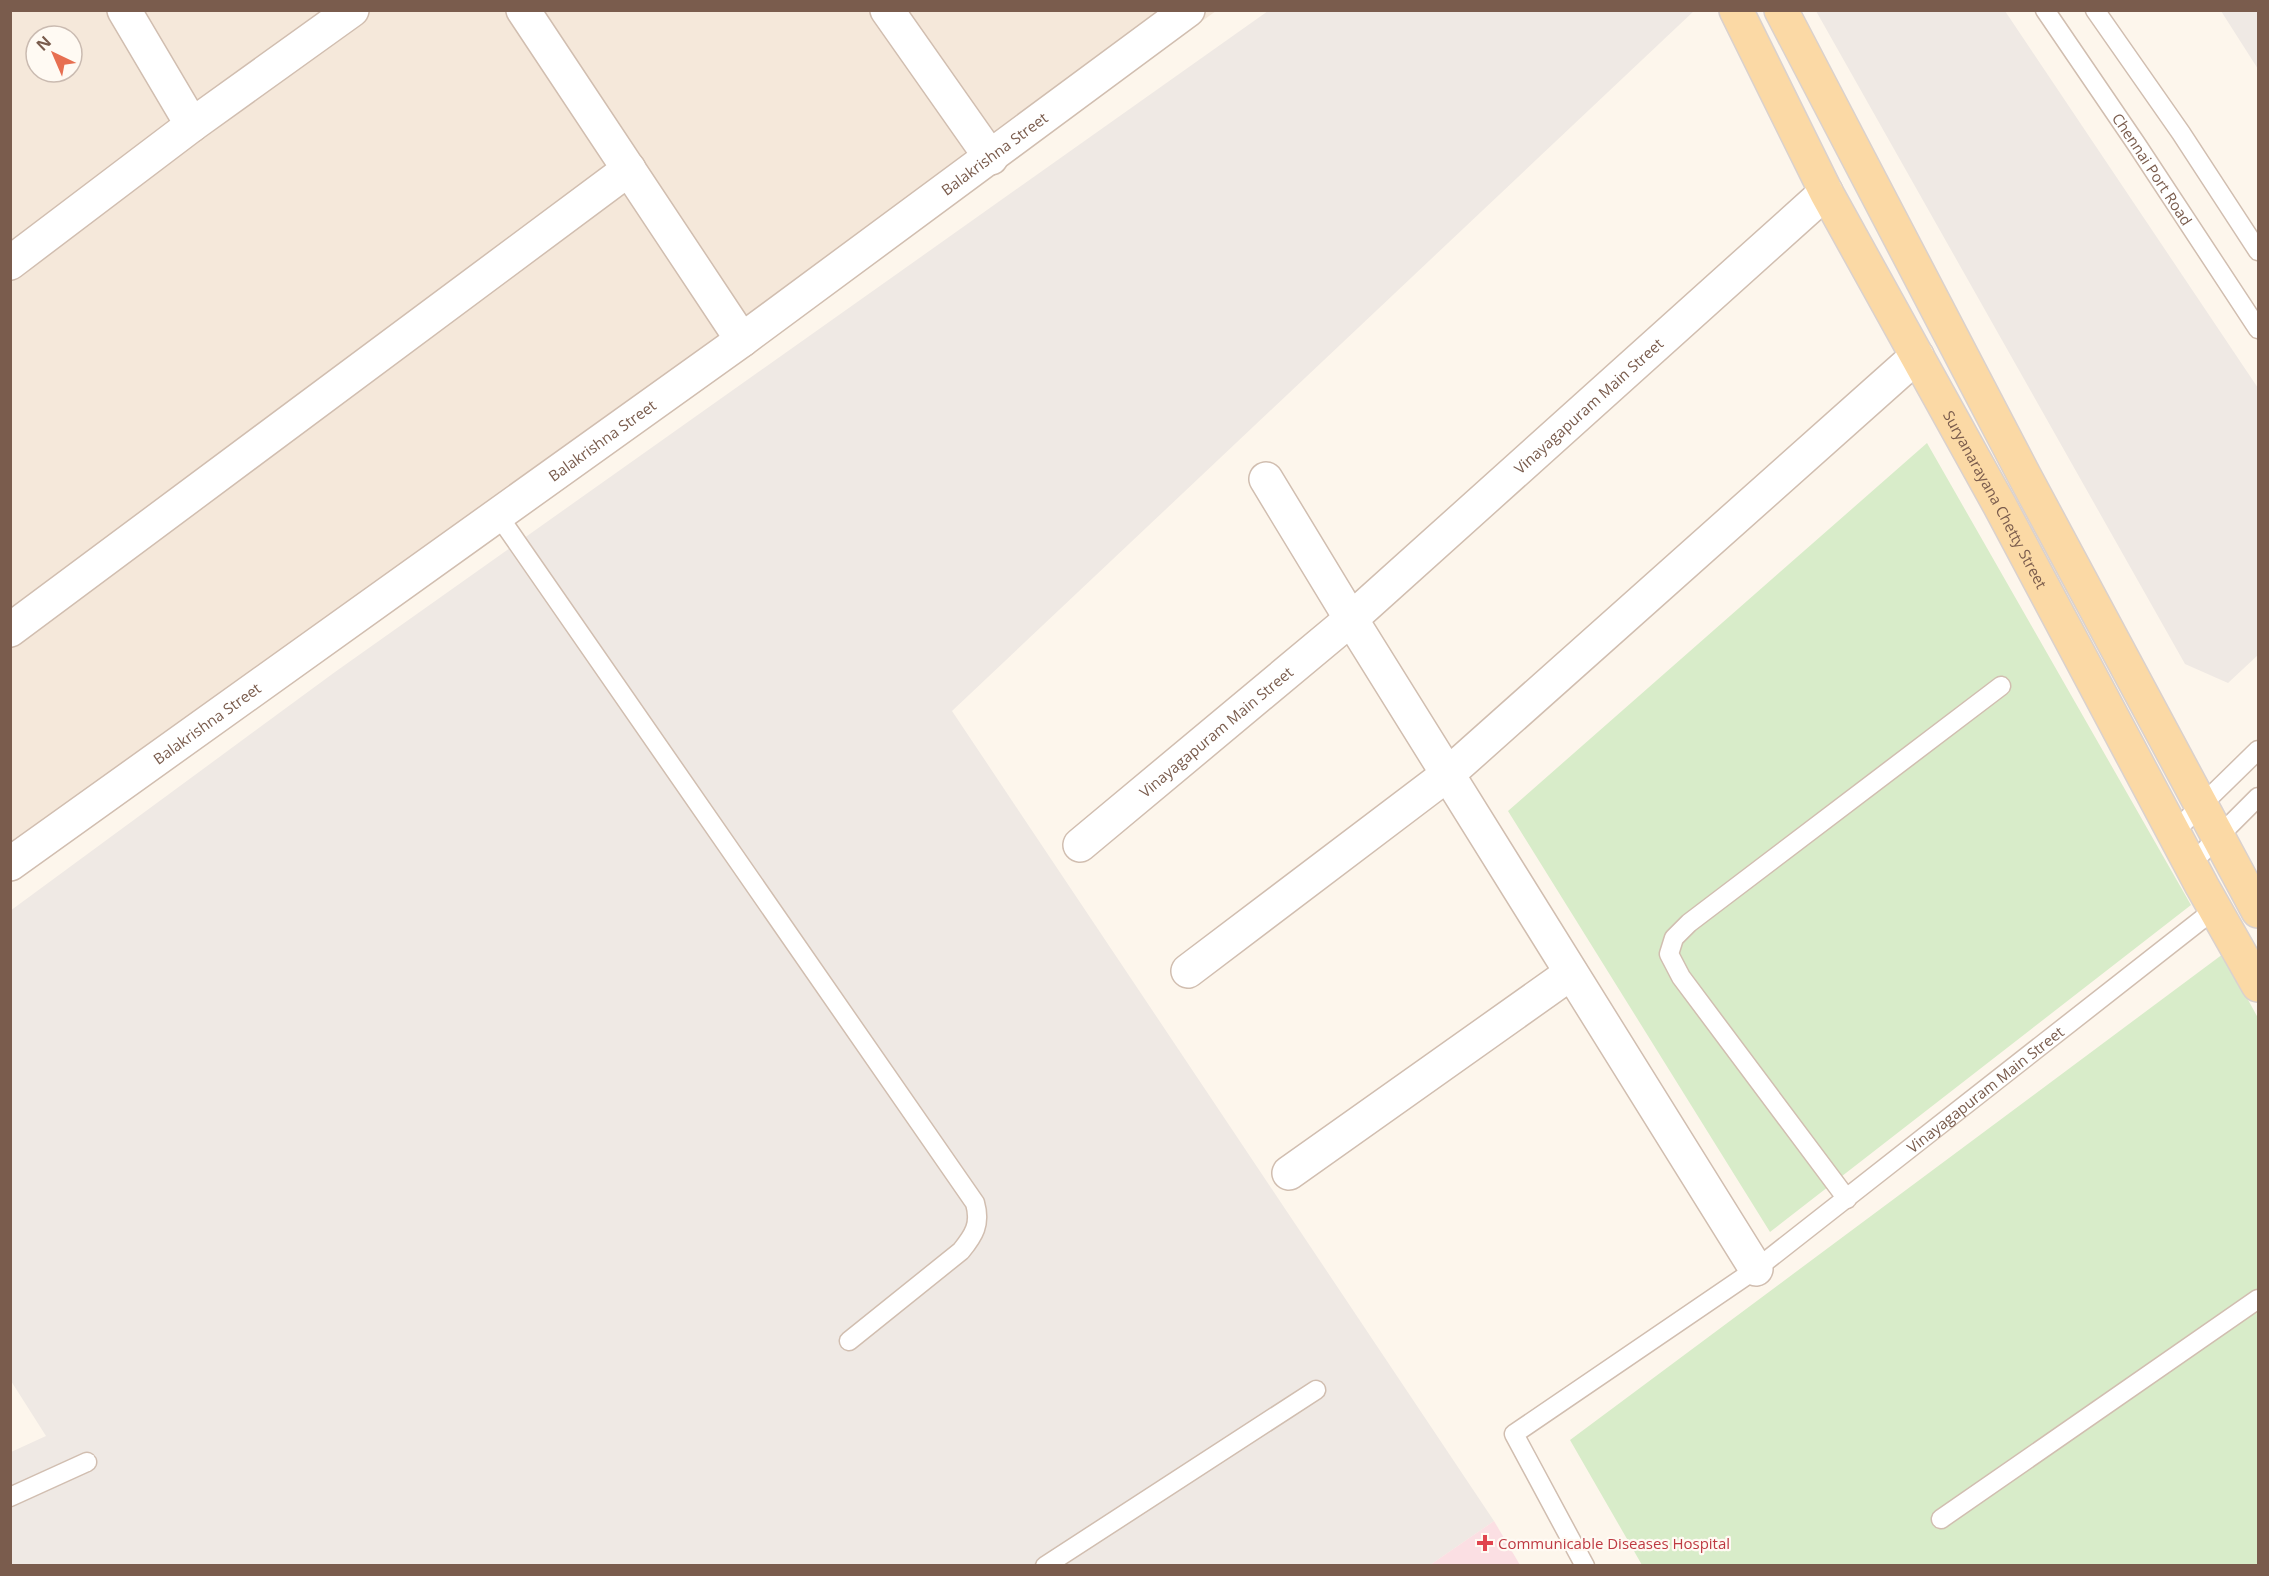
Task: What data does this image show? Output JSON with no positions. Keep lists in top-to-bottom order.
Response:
{
  "streets": {
    "main road": ["Suryanarayana Chetty Street"],
    "street": ["Balakrishna Street", "Vinayagapuram Main Street"],
    "lane": ["Chennai Port Road"]
  },
  "crossings": [
    ["Vinayagapuram Main Street", "Suryanarayana Chetty Street"]
  ],
  "places": {
    "health": ["Communicable Diseases Hospital"]
  },
  "north": "top left"
}
